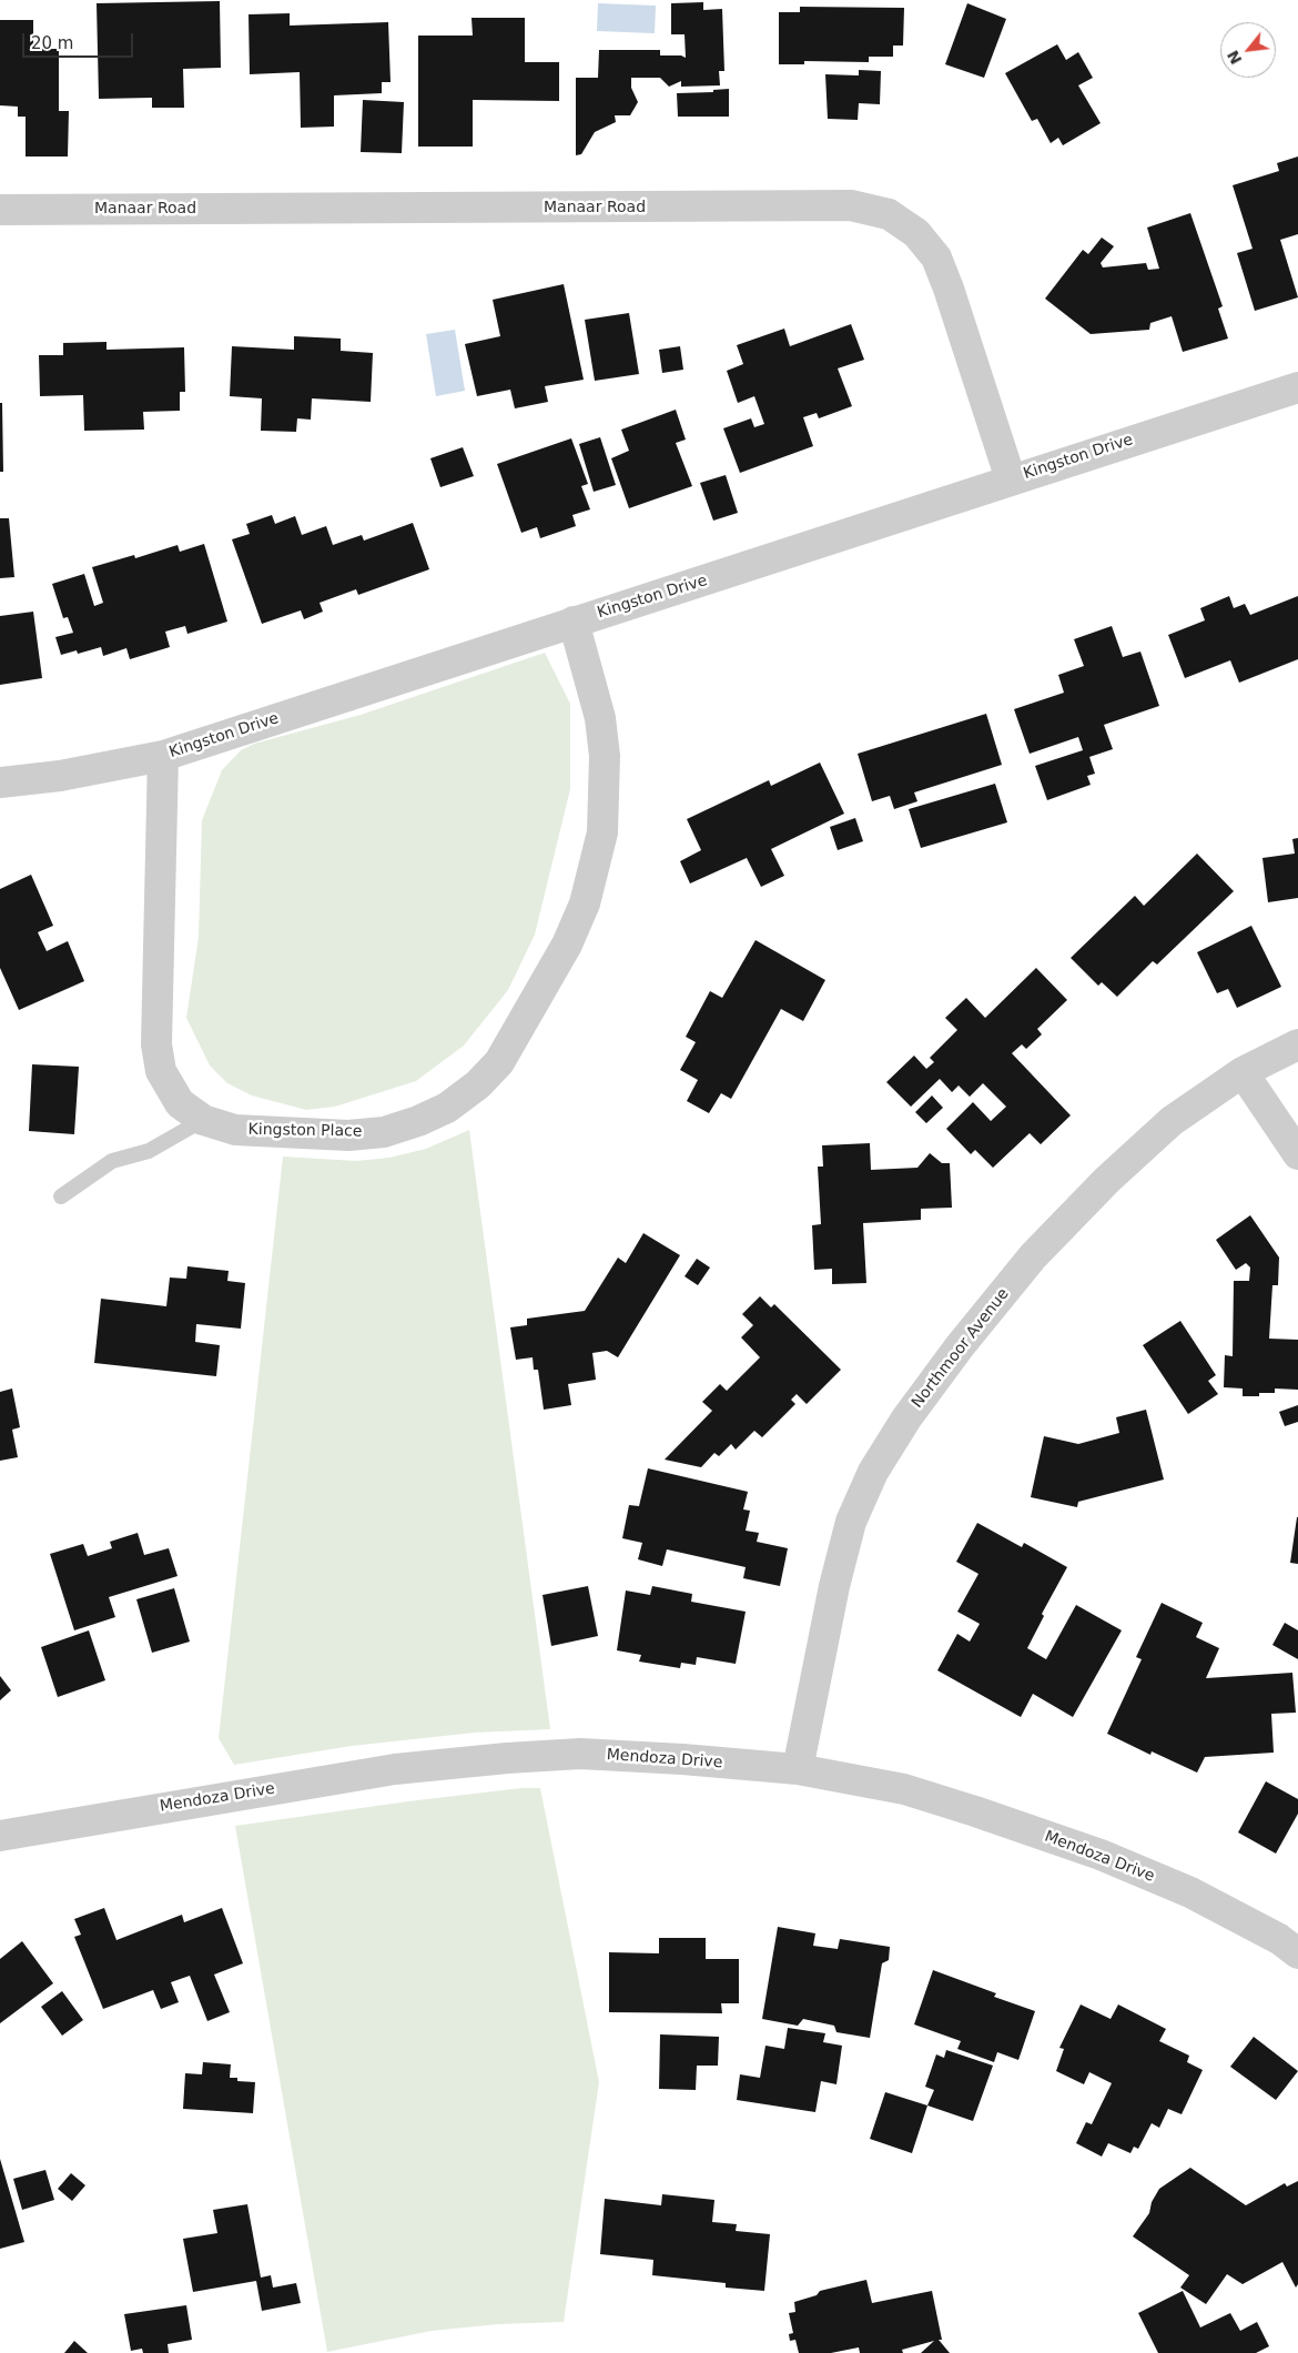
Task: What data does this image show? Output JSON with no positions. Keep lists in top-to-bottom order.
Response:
{
  "streets": {
    "street": [
      "Manaar Road",
      "Kingston Drive",
      "Kingston Place",
      "Northmoor Avenue",
      "Mendoza Drive"
    ]
  },
  "crossings": [
    ["Manaar Road", "Kingston Drive"],
    ["Kingston Drive", "Kingston Place"],
    ["Northmoor Avenue", "Mendoza Drive"]
  ],
  "scale_bar": "20 m",
  "north": "bottom left"
}
